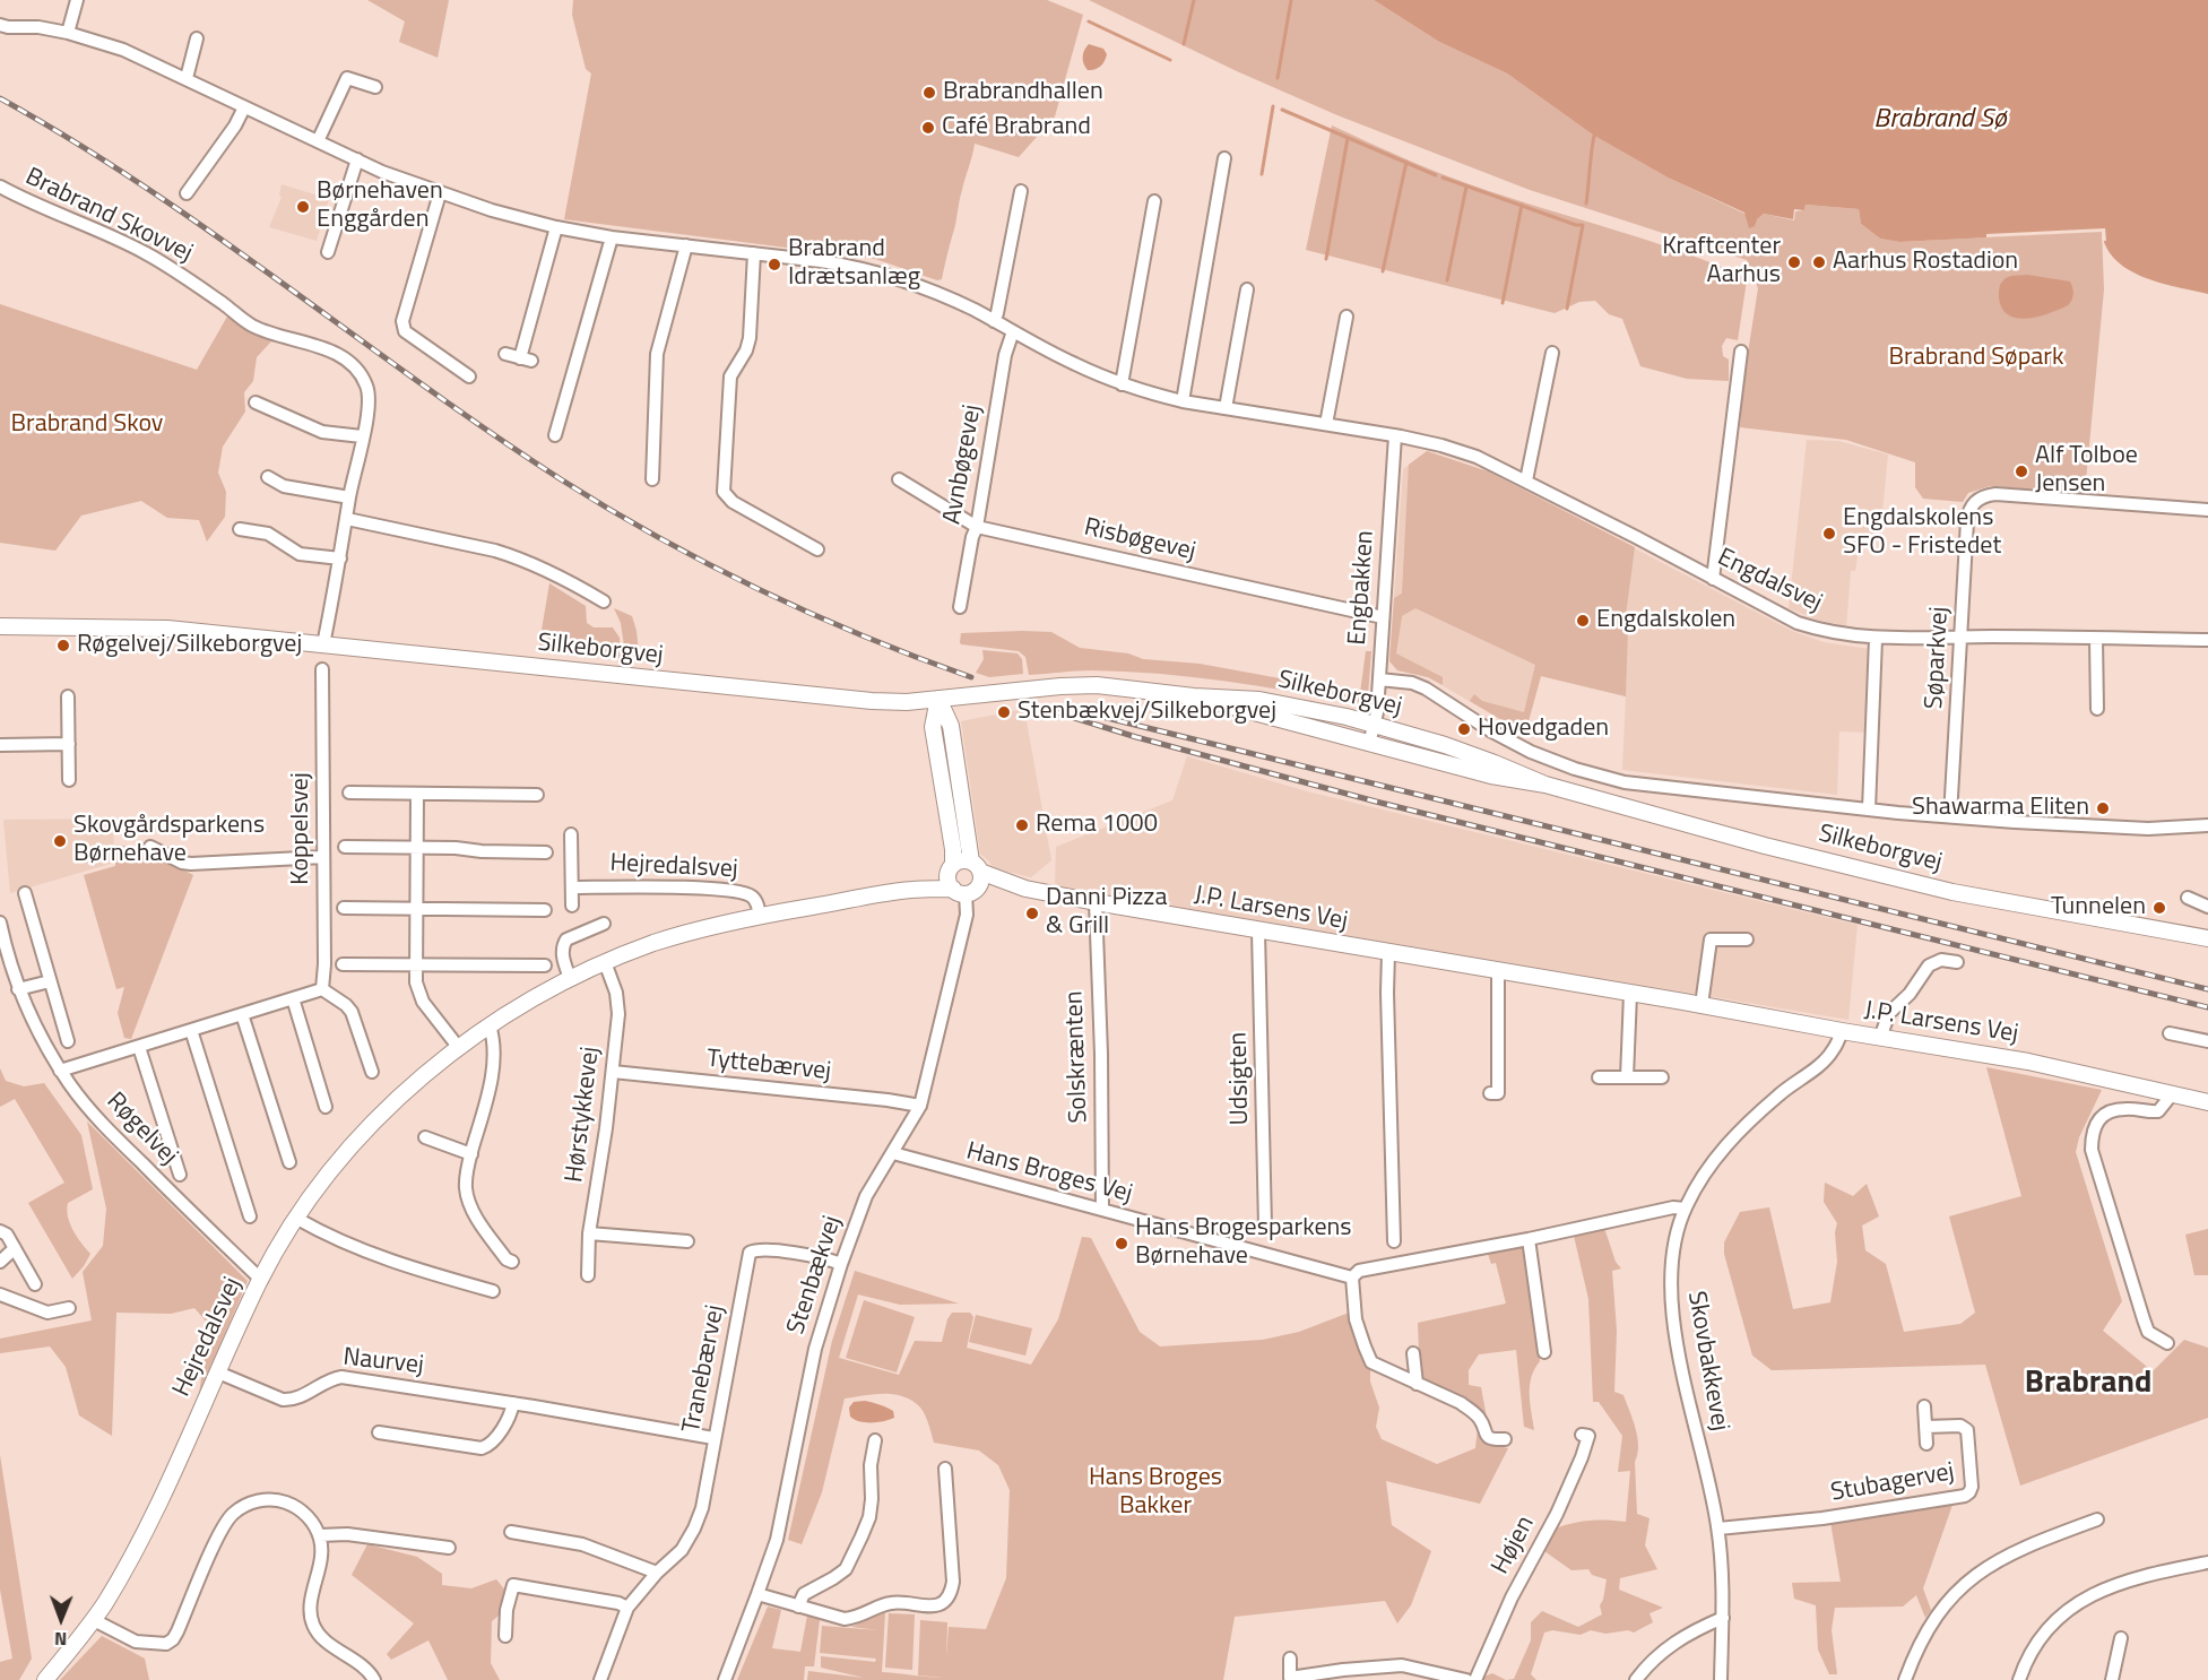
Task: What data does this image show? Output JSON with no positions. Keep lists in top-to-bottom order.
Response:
{
  "streets": {
    "street": [
      "Brabrand Skovvej",
      "Avnbøgevej",
      "Risbøgevej",
      "Engdalsvej",
      "Engbakken",
      "Silkeborgvej",
      "Søparkvej",
      "Koppelsvej",
      "Hejredalsvej",
      "J.P. Larsens Vej",
      "Solskrænten",
      "Tyttebærvej",
      "Udsigten",
      "Hørstykkevej",
      "Røgelvej",
      "Hans Broges Vej",
      "Stenbækvej",
      "Skovbakkevej",
      "Naurvej",
      "Tranebærvej",
      "Stubagervej",
      "Højen"
    ]
  },
  "crossings": [
    ["Avnbøgevej", "Risbøgevej"],
    ["Avnbøgevej", "Engdalsvej"],
    ["Risbøgevej", "Engbakken"],
    ["Engdalsvej", "Engbakken"],
    ["Engdalsvej", "Søparkvej"],
    ["Engbakken", "Silkeborgvej"],
    ["Silkeborgvej", "Stenbækvej"],
    ["Hejredalsvej", "J.P. Larsens Vej"],
    ["Hejredalsvej", "Hørstykkevej"],
    ["Hejredalsvej", "Røgelvej"],
    ["Hejredalsvej", "Stenbækvej"],
    ["Hejredalsvej", "Naurvej"],
    ["J.P. Larsens Vej", "Solskrænten"],
    ["J.P. Larsens Vej", "Udsigten"],
    ["J.P. Larsens Vej", "Stenbækvej"],
    ["J.P. Larsens Vej", "Skovbakkevej"],
    ["Solskrænten", "Hans Broges Vej"],
    ["Tyttebærvej", "Hørstykkevej"],
    ["Tyttebærvej", "Stenbækvej"],
    ["Hans Broges Vej", "Stenbækvej"],
    ["Stenbækvej", "Tranebærvej"],
    ["Skovbakkevej", "Stubagervej"],
    ["Naurvej", "Tranebærvej"]
  ],
  "districts": ["Brabrand"],
  "water": ["Brabrand Sø"],
  "parks": ["Brabrand Søpark", "Brabrand Skov", "Hans Broges Bakker"],
  "places": [
    "Brabrandhallen",
    "Café Brabrand",
    "Børnehaven Enggården",
    "Kraftcenter Aarhus",
    "Aarhus Rostadion",
    "Brabrand Idrætsanlæg",
    "Alf Tolboe Jensen",
    "Engdalskolens SFO - Fristedet",
    "Engdalskolen",
    "Røgelvej/Silkeborgvej",
    "Stenbækvej/Silkeborgvej",
    "Hovedgaden",
    "Shawarma Eliten",
    "Rema 1000",
    "Skovgårdsparkens Børnehave",
    "Tunnelen",
    "Danni Pizza & Grill",
    "Hans Brogesparkens Børnehave"
  ],
  "north": "bottom"
}
